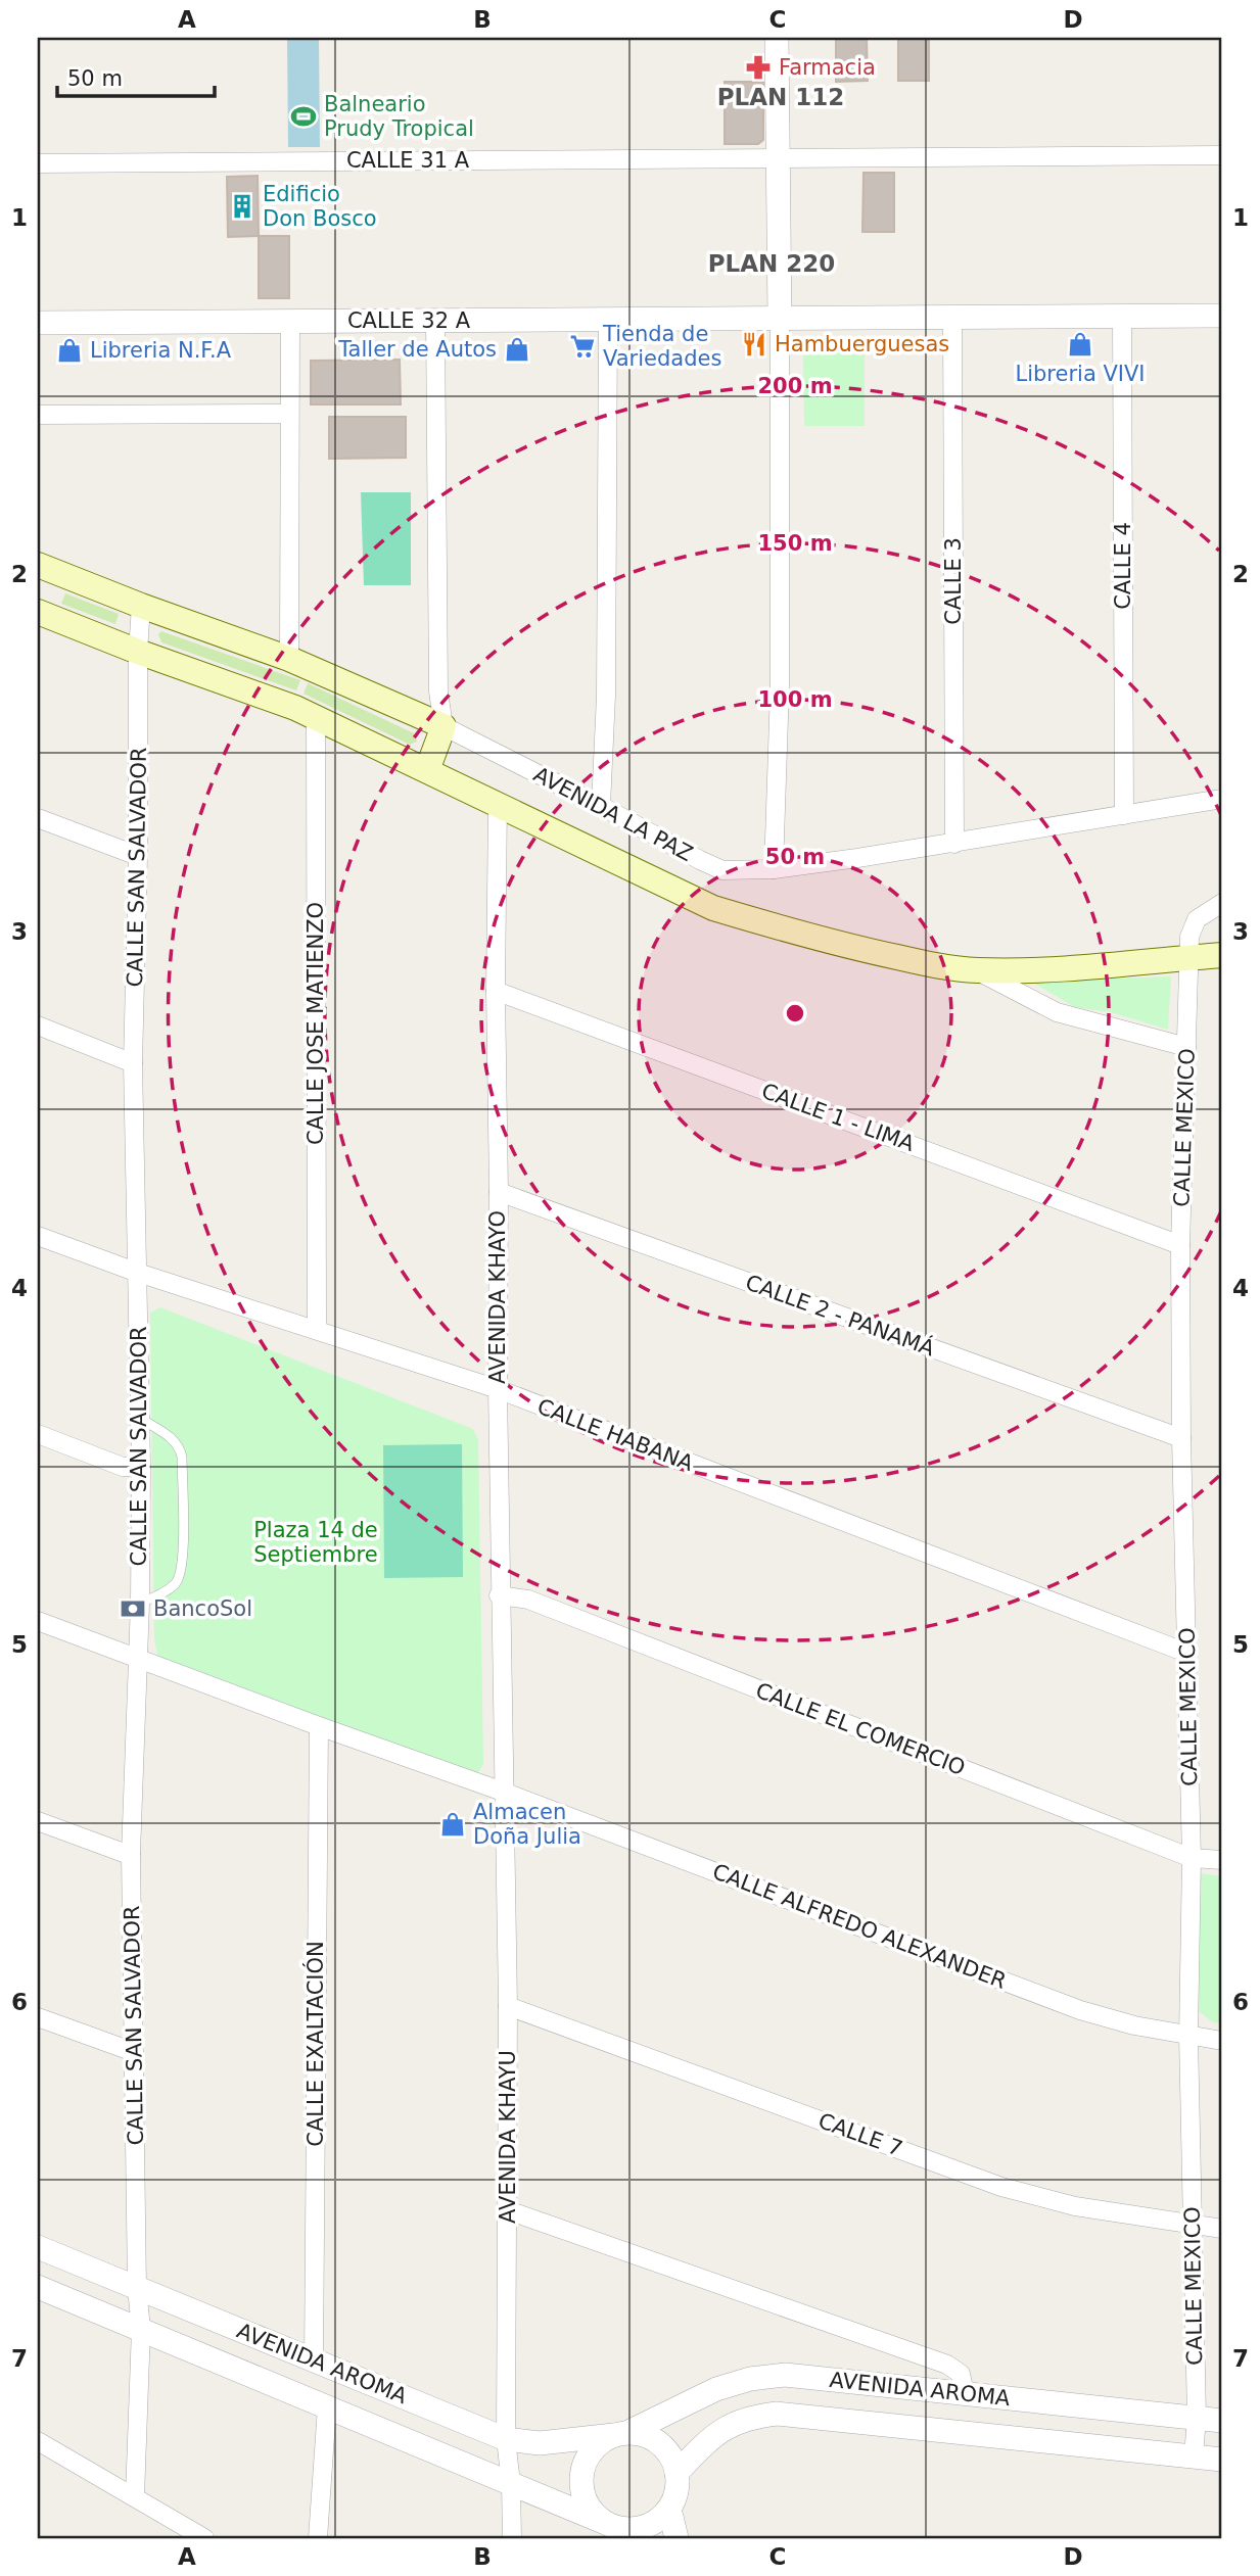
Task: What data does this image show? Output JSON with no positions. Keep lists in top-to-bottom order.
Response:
{
  "streets": {
    "main road": ["AVENIDA LA PAZ"],
    "street": [
      "CALLE 31 A",
      "CALLE 32 A",
      "CALLE 4",
      "CALLE 3",
      "CALLE SAN SALVADOR",
      "CALLE JOSE MATIENZO",
      "CALLE 1 - LIMA",
      "CALLE MEXICO",
      "AVENIDA KHAYO",
      "CALLE 2 - PANAMÁ",
      "CALLE HABANA",
      "CALLE EL COMERCIO",
      "CALLE ALFREDO ALEXANDER",
      "CALLE EXALTACIÓN",
      "CALLE 7",
      "AVENIDA KHAYU",
      "AVENIDA AROMA"
    ]
  },
  "crossings": [
    ["CALLE 32 A", "CALLE 4"],
    ["CALLE 32 A", "CALLE 3"],
    ["CALLE 4", "AVENIDA LA PAZ"],
    ["CALLE 3", "AVENIDA LA PAZ"],
    ["AVENIDA LA PAZ", "CALLE SAN SALVADOR"],
    ["AVENIDA LA PAZ", "CALLE JOSE MATIENZO"],
    ["AVENIDA LA PAZ", "CALLE MEXICO"],
    ["AVENIDA LA PAZ", "AVENIDA KHAYO"],
    ["CALLE SAN SALVADOR", "CALLE HABANA"],
    ["CALLE SAN SALVADOR", "CALLE ALFREDO ALEXANDER"],
    ["CALLE SAN SALVADOR", "AVENIDA AROMA"],
    ["CALLE JOSE MATIENZO", "CALLE HABANA"],
    ["CALLE 1 - LIMA", "CALLE MEXICO"],
    ["CALLE 1 - LIMA", "AVENIDA KHAYO"],
    ["CALLE MEXICO", "CALLE 2 - PANAMÁ"],
    ["CALLE MEXICO", "CALLE HABANA"],
    ["CALLE MEXICO", "CALLE EL COMERCIO"],
    ["CALLE MEXICO", "CALLE ALFREDO ALEXANDER"],
    ["CALLE MEXICO", "CALLE 7"],
    ["CALLE MEXICO", "AVENIDA AROMA"],
    ["AVENIDA KHAYO", "CALLE 2 - PANAMÁ"],
    ["AVENIDA KHAYO", "CALLE HABANA"],
    ["AVENIDA KHAYO", "CALLE EL COMERCIO"],
    ["AVENIDA KHAYO", "CALLE ALFREDO ALEXANDER"],
    ["AVENIDA KHAYO", "AVENIDA KHAYU"],
    ["CALLE ALFREDO ALEXANDER", "CALLE EXALTACIÓN"],
    ["CALLE ALFREDO ALEXANDER", "AVENIDA KHAYU"],
    ["CALLE EXALTACIÓN", "AVENIDA AROMA"],
    ["CALLE 7", "AVENIDA KHAYU"],
    ["AVENIDA KHAYU", "AVENIDA AROMA"]
  ],
  "districts": ["PLAN 112", "PLAN 220"],
  "parks": ["Plaza 14 de Septiembre"],
  "places": {
    "pharmacy": ["Farmacia"],
    "sports": ["Balneario Prudy Tropical"],
    "building": ["Edificio Don Bosco"],
    "restaurant": ["Hambuerguesas"],
    "shop": [
      "Libreria VIVI",
      "Taller de Autos",
      "Libreria N.F.A",
      "Almacen Doña Julia"
    ],
    "supermarket": ["Tienda de Variedades"],
    "bank": ["BancoSol"]
  },
  "scale_bar": "50 m",
  "grid": {
    "columns": [
      "A",
      "B",
      "C",
      "D"
    ],
    "rows": [
      "1",
      "2",
      "3",
      "4",
      "5",
      "6",
      "7"
    ]
  },
  "rings": [
    "200 m",
    "150 m",
    "100 m",
    "50 m"
  ]
}
